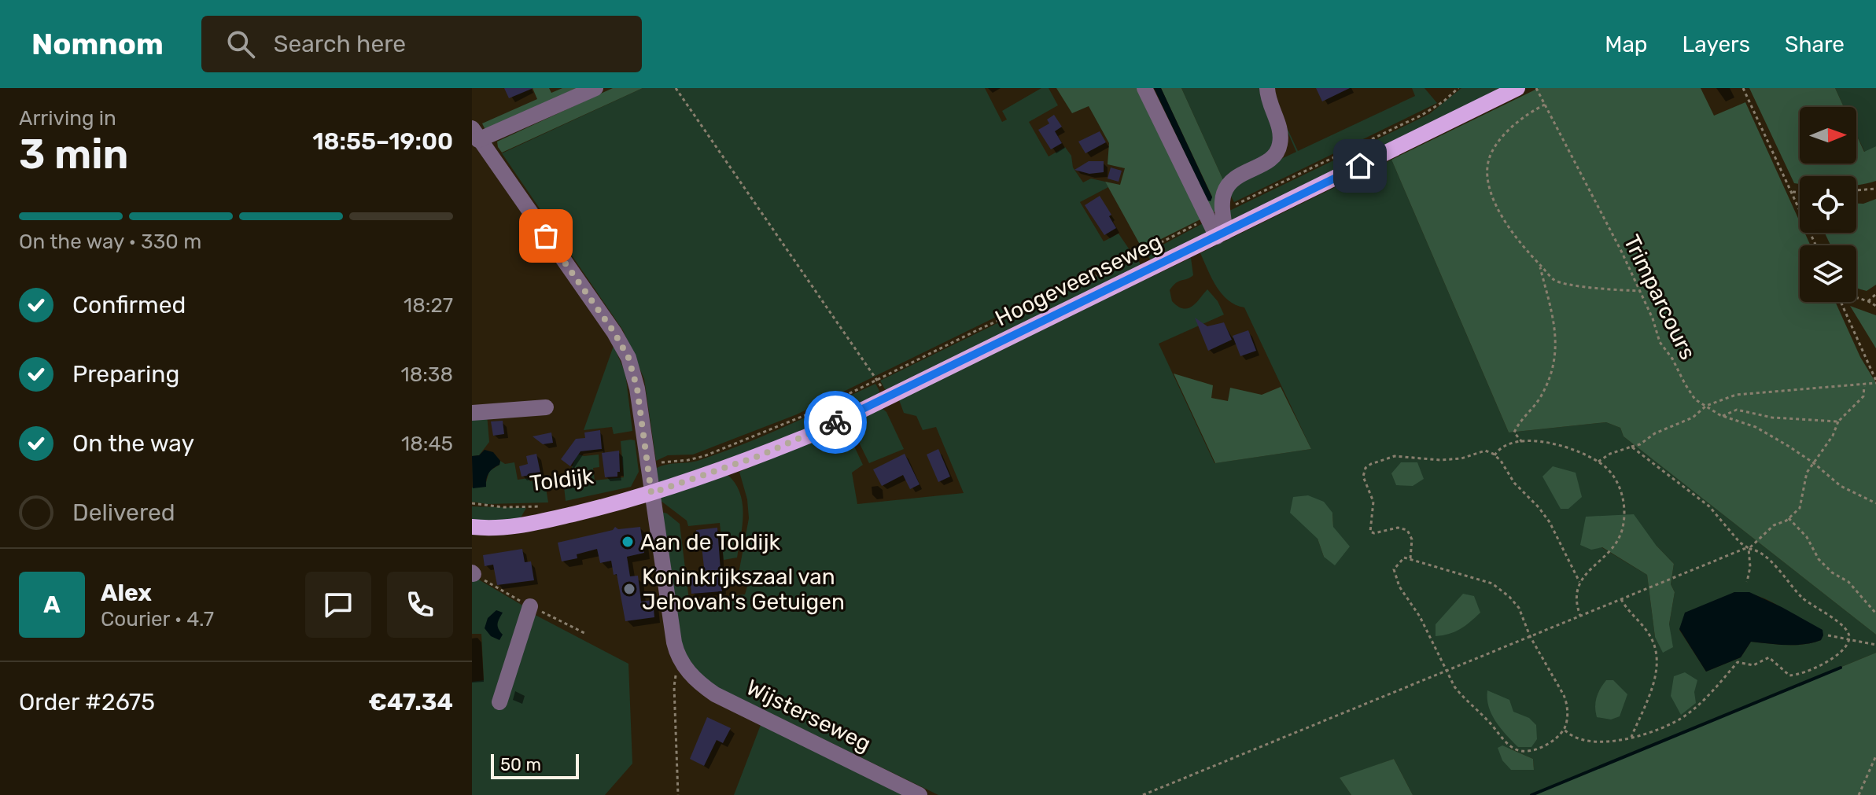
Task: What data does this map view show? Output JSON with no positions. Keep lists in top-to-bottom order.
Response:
{
  "streets": {
    "main road": ["Hoogeveenseweg", "Toldijk"],
    "street": ["Wijsterseweg"],
    "path": ["Trimparcours"]
  },
  "crossings": [
    ["Hoogeveenseweg", "Toldijk"],
    ["Hoogeveenseweg", "Wijsterseweg"],
    ["Toldijk", "Wijsterseweg"]
  ],
  "places": ["Aan de Toldijk", "Koninkrijkszaal van Jehovah's Getuigen"],
  "scale_bar": "50 m",
  "north": "right",
  "page": {
    "header": "Nomnom",
    "search": "Search here",
    "nav": ["Map", "Layers", "Share"],
    "heading": ["3 min", "Arriving in", "18:55–19:00"],
    "panel": [
      "Alex",
      "Courier · 4.7",
      "Order #2675",
      "€47.34"
    ],
    "bar": "On the way · 330 m",
    "list": [
      ["Confirmed", "18:27"],
      ["Preparing", "18:38"],
      ["On the way", "18:45"],
      "Delivered"
    ],
    "round": "A",
    "scale": "50 m"
  }
}
